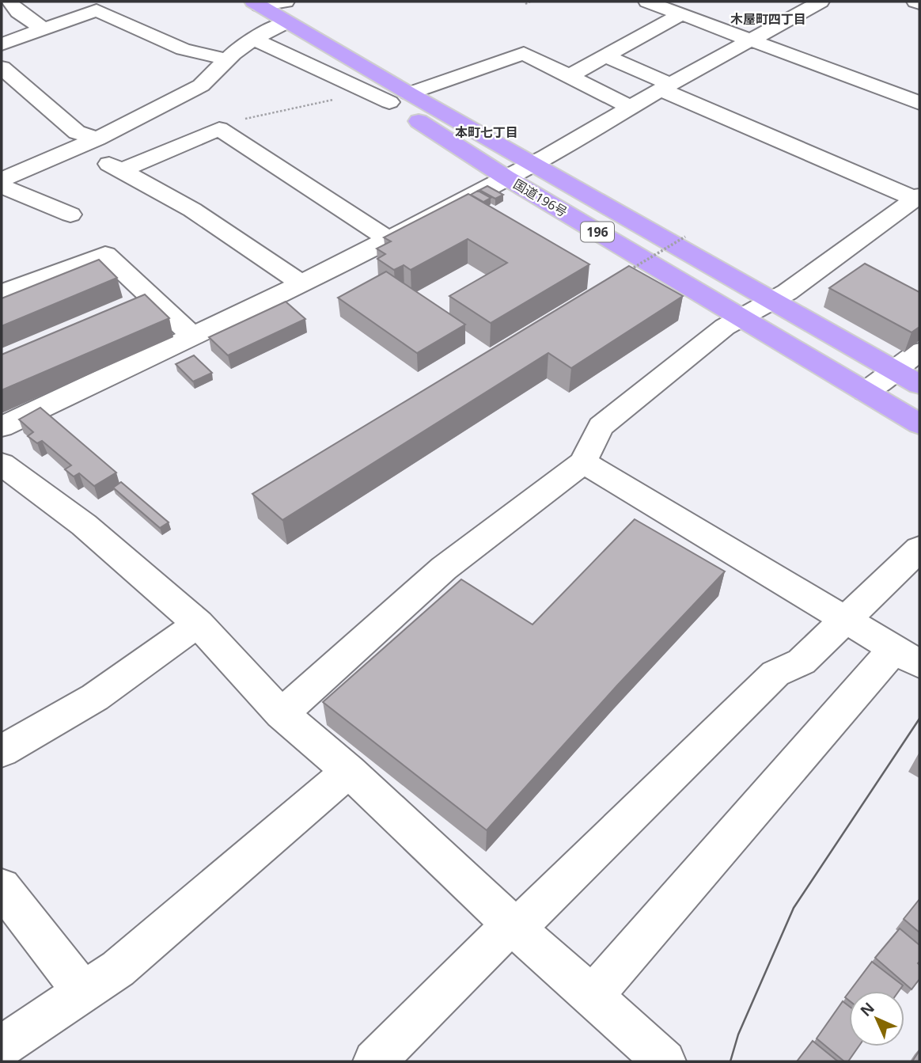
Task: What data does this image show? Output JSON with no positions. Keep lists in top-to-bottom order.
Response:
{
  "streets": {
    "highway": ["国道196号", "196"]
  },
  "districts": ["木屋町四丁目", "本町七丁目"],
  "north": "top left"
}
